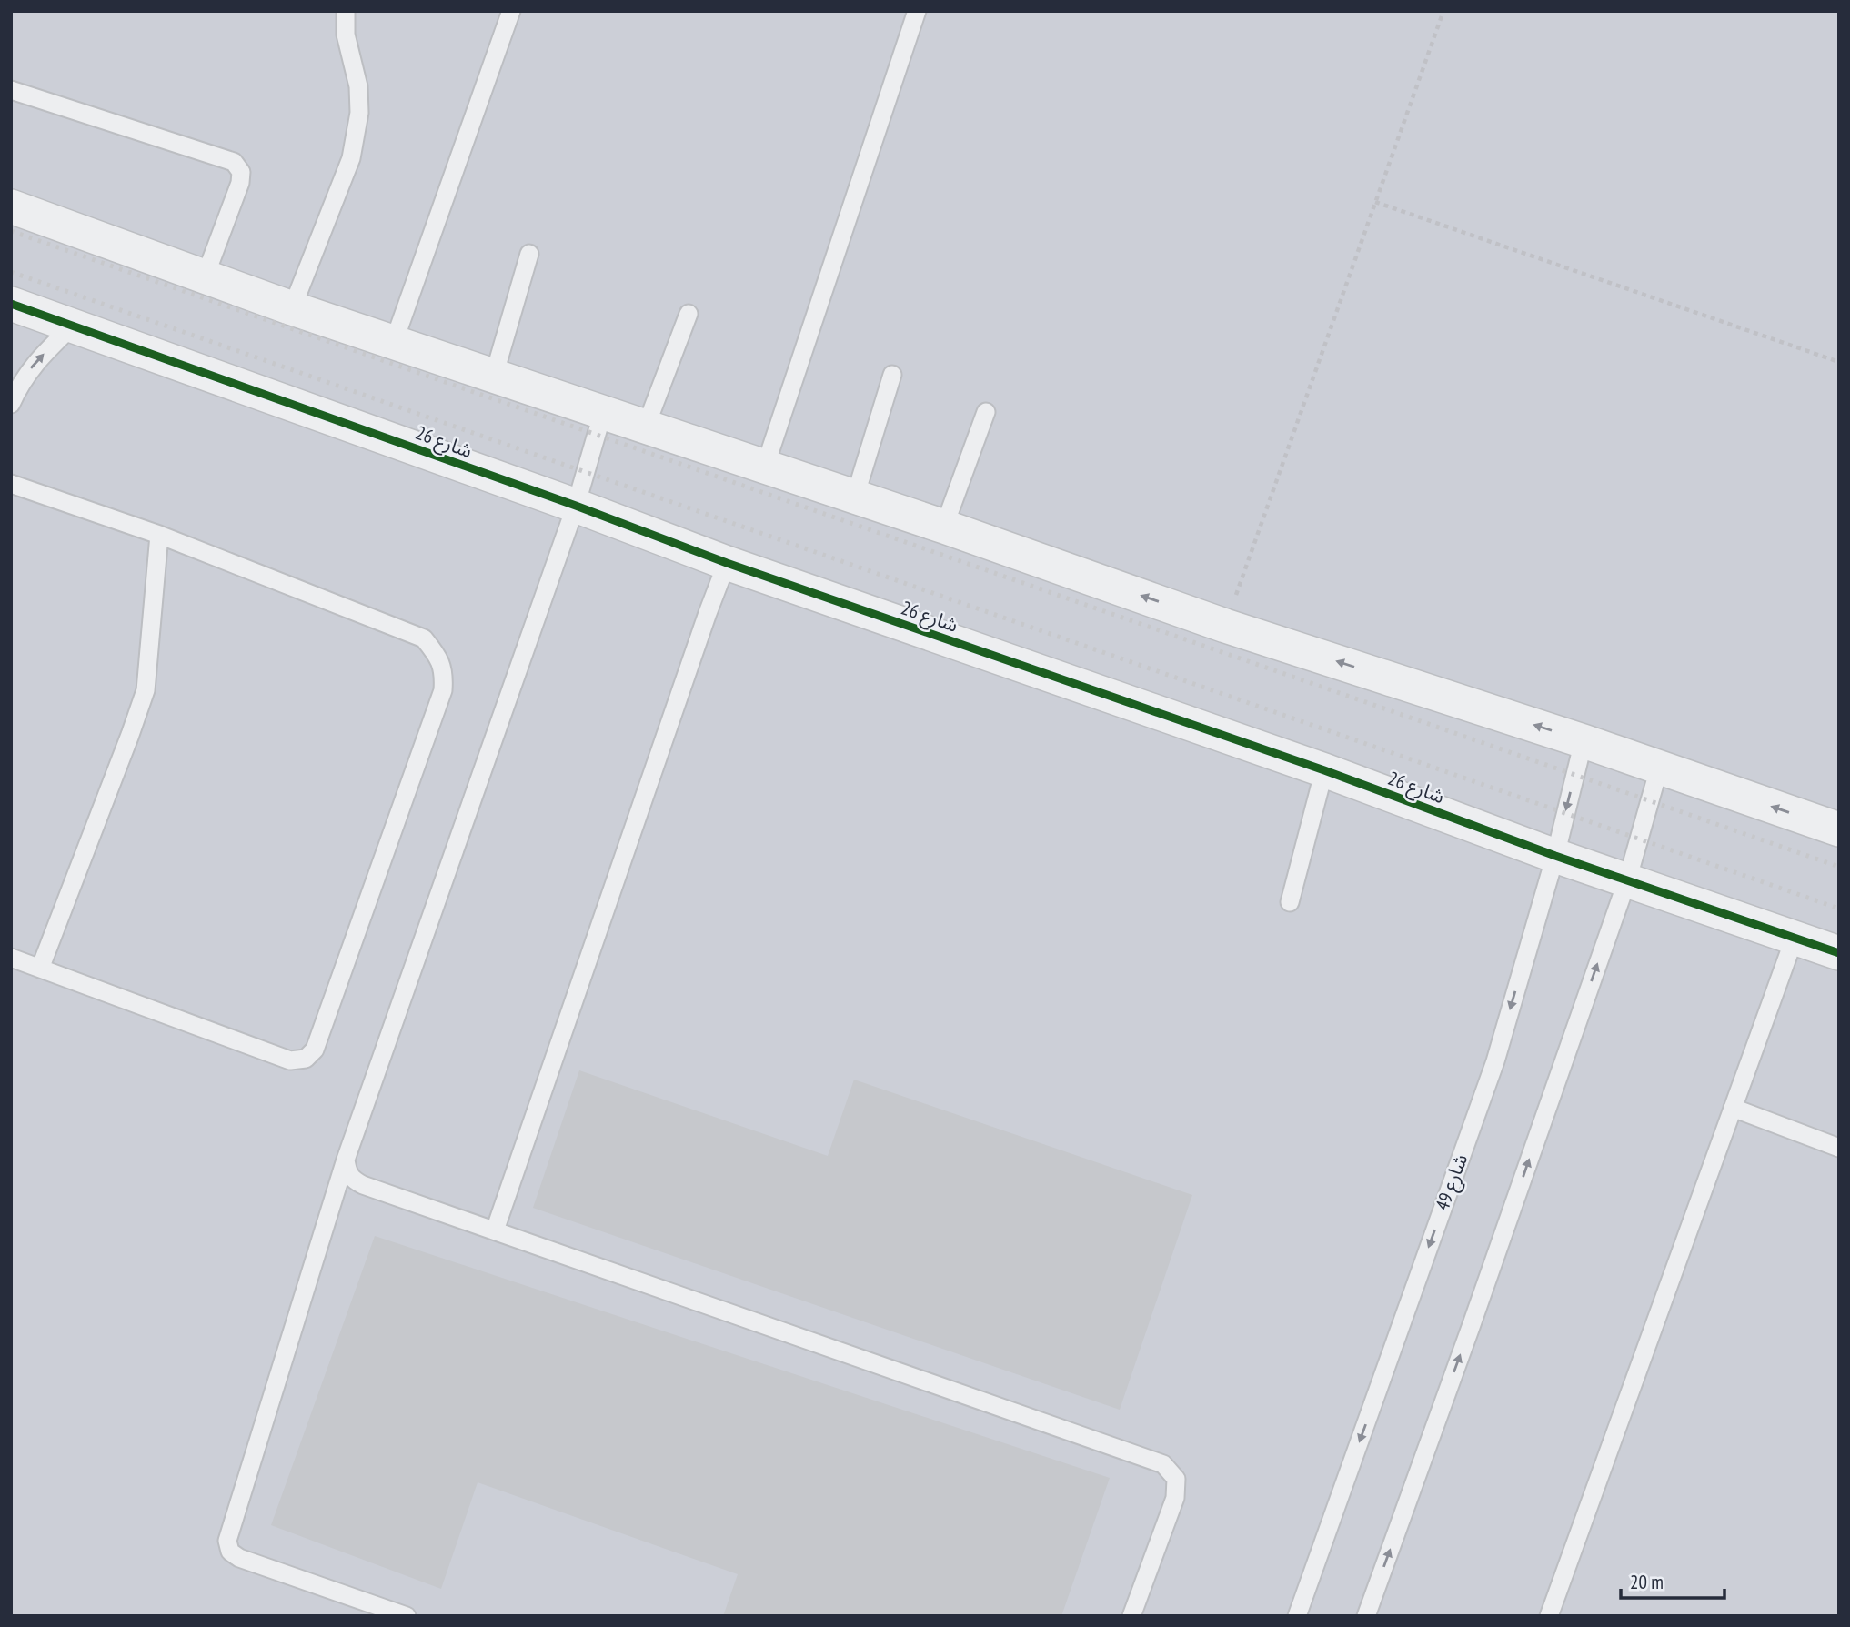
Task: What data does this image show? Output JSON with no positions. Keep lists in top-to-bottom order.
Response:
{
  "streets": {
    "street": ["شارع 26"],
    "lane": ["شارع 49"]
  },
  "crossings": [
    ["شارع 26", "شارع 49"]
  ],
  "scale_bar": "20 m"
}
